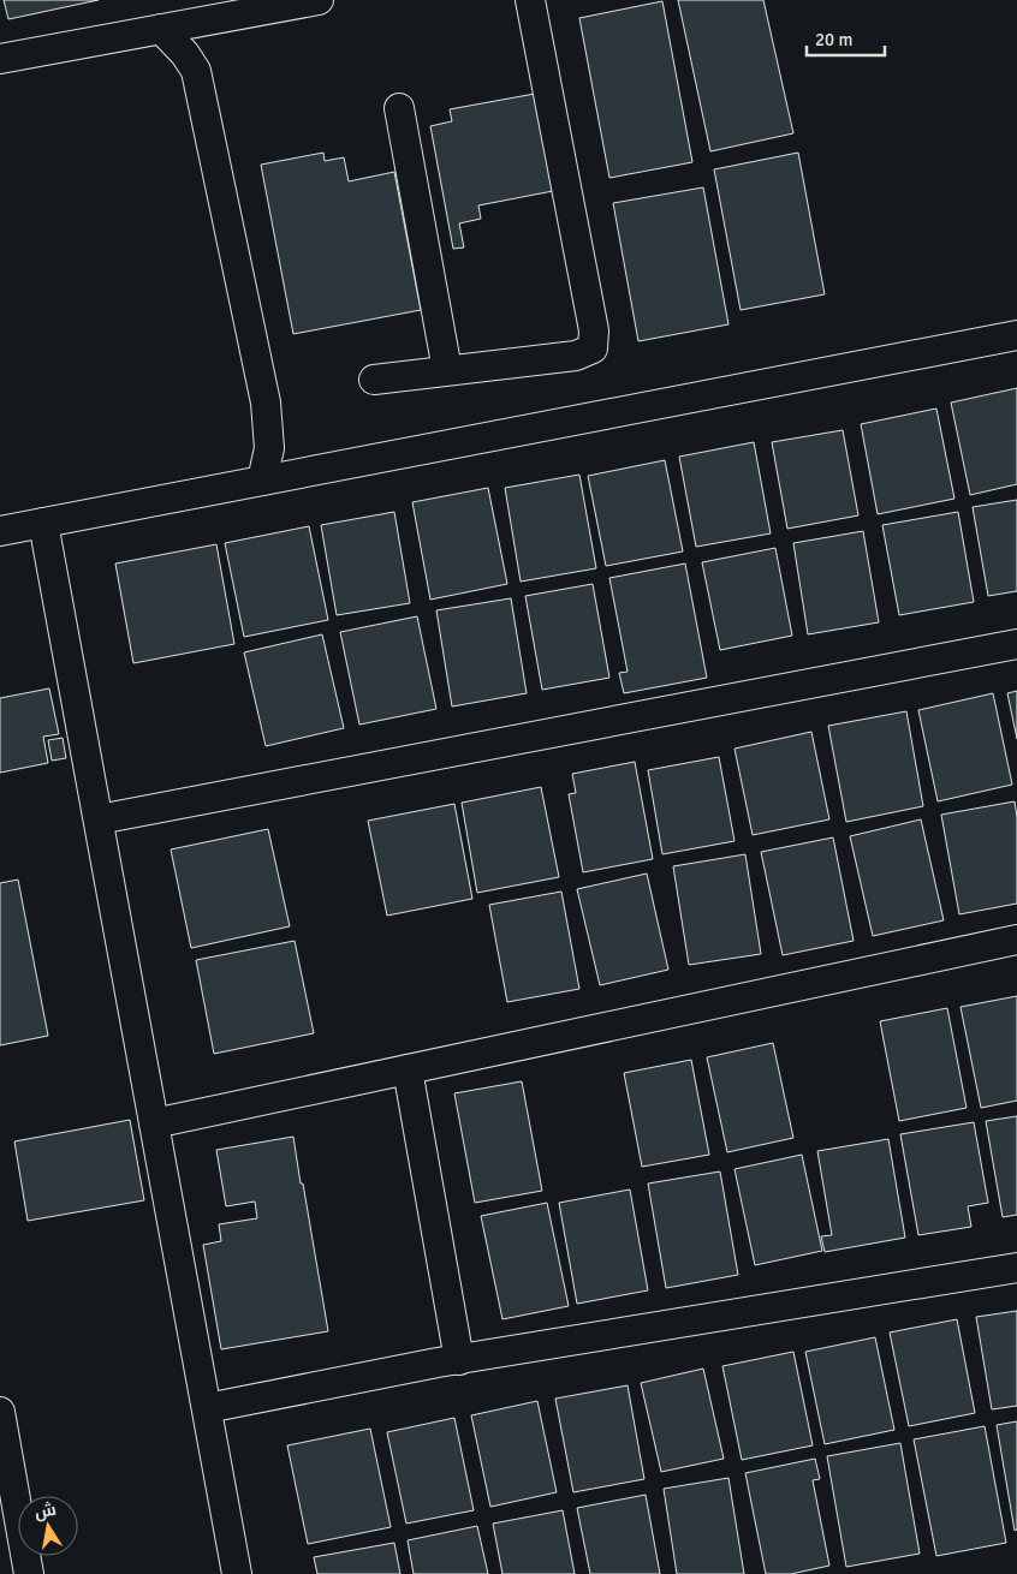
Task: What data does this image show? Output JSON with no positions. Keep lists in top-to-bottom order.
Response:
{
  "scale_bar": "20 m",
  "north": "top"
}
